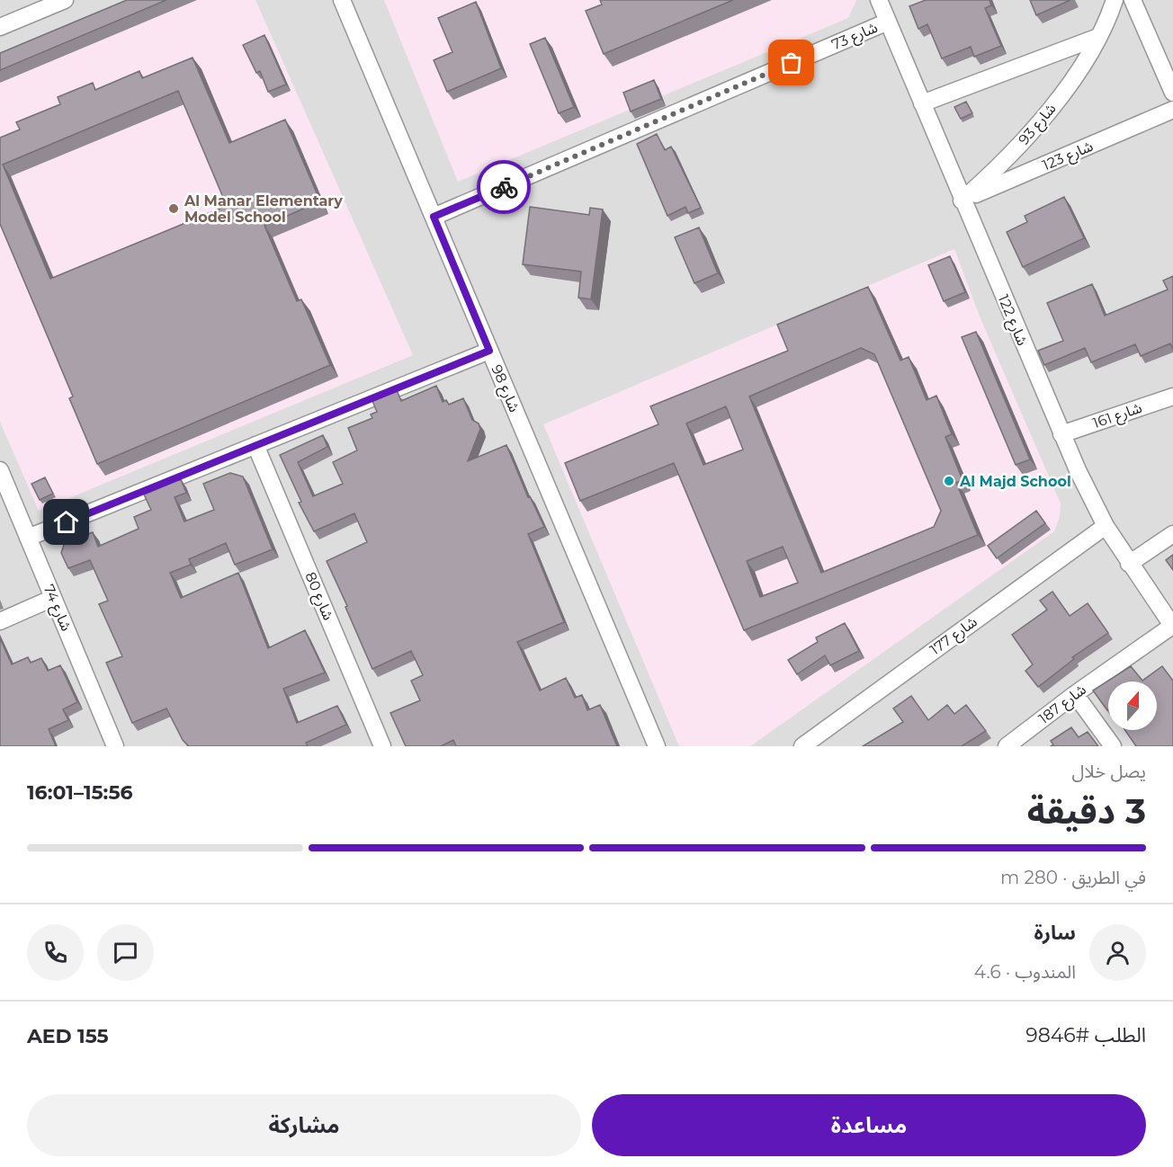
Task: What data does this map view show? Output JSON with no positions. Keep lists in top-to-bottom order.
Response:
{
  "streets": {
    "street": [
      "شارع 73",
      "شارع 93",
      "شارع 123",
      "شارع 122",
      "شارع 98",
      "شارع 161",
      "شارع 80",
      "شارع 74",
      "شارع 177",
      "شارع 187"
    ]
  },
  "crossings": [
    ["شارع 73", "شارع 122"],
    ["شارع 73", "شارع 98"],
    ["شارع 93", "شارع 123"],
    ["شارع 93", "شارع 122"],
    ["شارع 123", "شارع 122"],
    ["شارع 122", "شارع 161"],
    ["شارع 122", "شارع 177"],
    ["شارع 122", "شارع 187"]
  ],
  "places": ["Al Manar Elementary Model School", "Al Majd School"],
  "north": "top",
  "page": {
    "heading": ["3 دقيقة", "يصل خلال", "15:56–16:01"],
    "panel": [
      "سارة",
      "المندوب · 4.6",
      "الطلب #9846",
      "AED 155"
    ],
    "bar": "في الطريق · 280 m",
    "buttons": ["مساعدة", "مشاركة"]
  }
}
